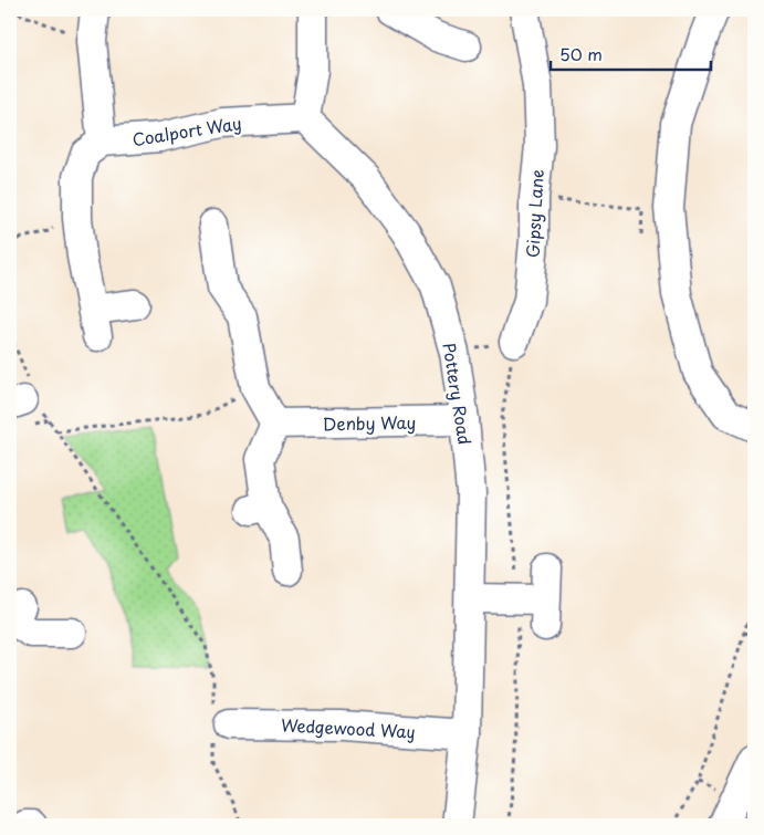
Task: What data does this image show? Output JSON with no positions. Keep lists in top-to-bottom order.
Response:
{
  "streets": {
    "street": [
      "Coalport Way",
      "Gipsy Lane",
      "Pottery Road",
      "Denby Way",
      "Wedgewood Way"
    ]
  },
  "crossings": [
    ["Coalport Way", "Pottery Road"],
    ["Pottery Road", "Denby Way"],
    ["Pottery Road", "Wedgewood Way"]
  ],
  "scale_bar": "50 m"
}
